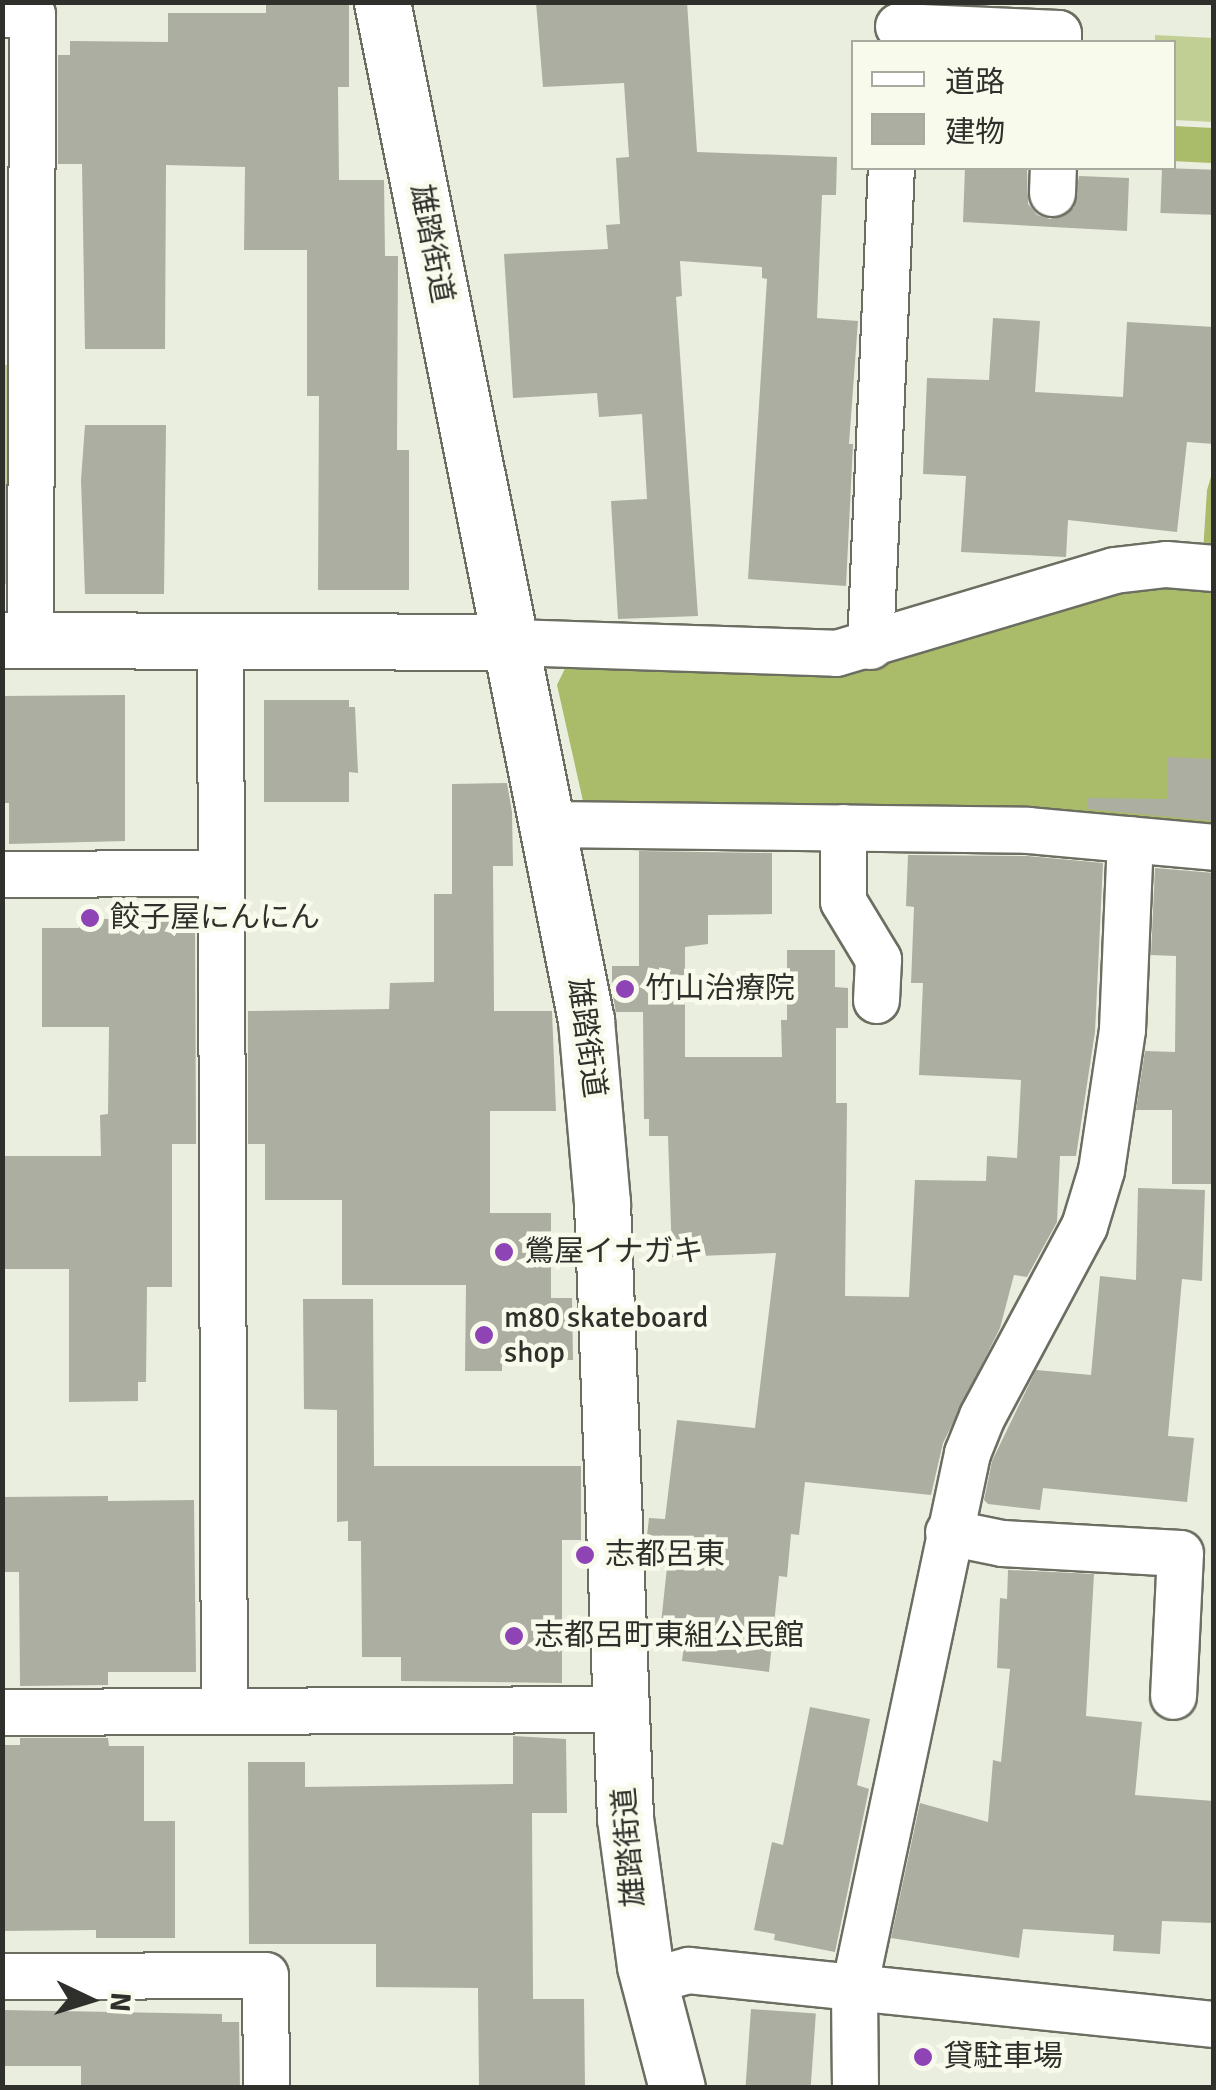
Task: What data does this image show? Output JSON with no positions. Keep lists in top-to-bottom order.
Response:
{
  "streets": {
    "street": ["雄踏街道"]
  },
  "places": [
    "餃子屋にんにん",
    "竹山治療院",
    "鶯屋イナガキ",
    "m80 skateboard shop",
    "志都呂東",
    "志都呂町東組公民館",
    "貸駐車場"
  ],
  "legend": ["道路", "建物"],
  "north": "right"
}
